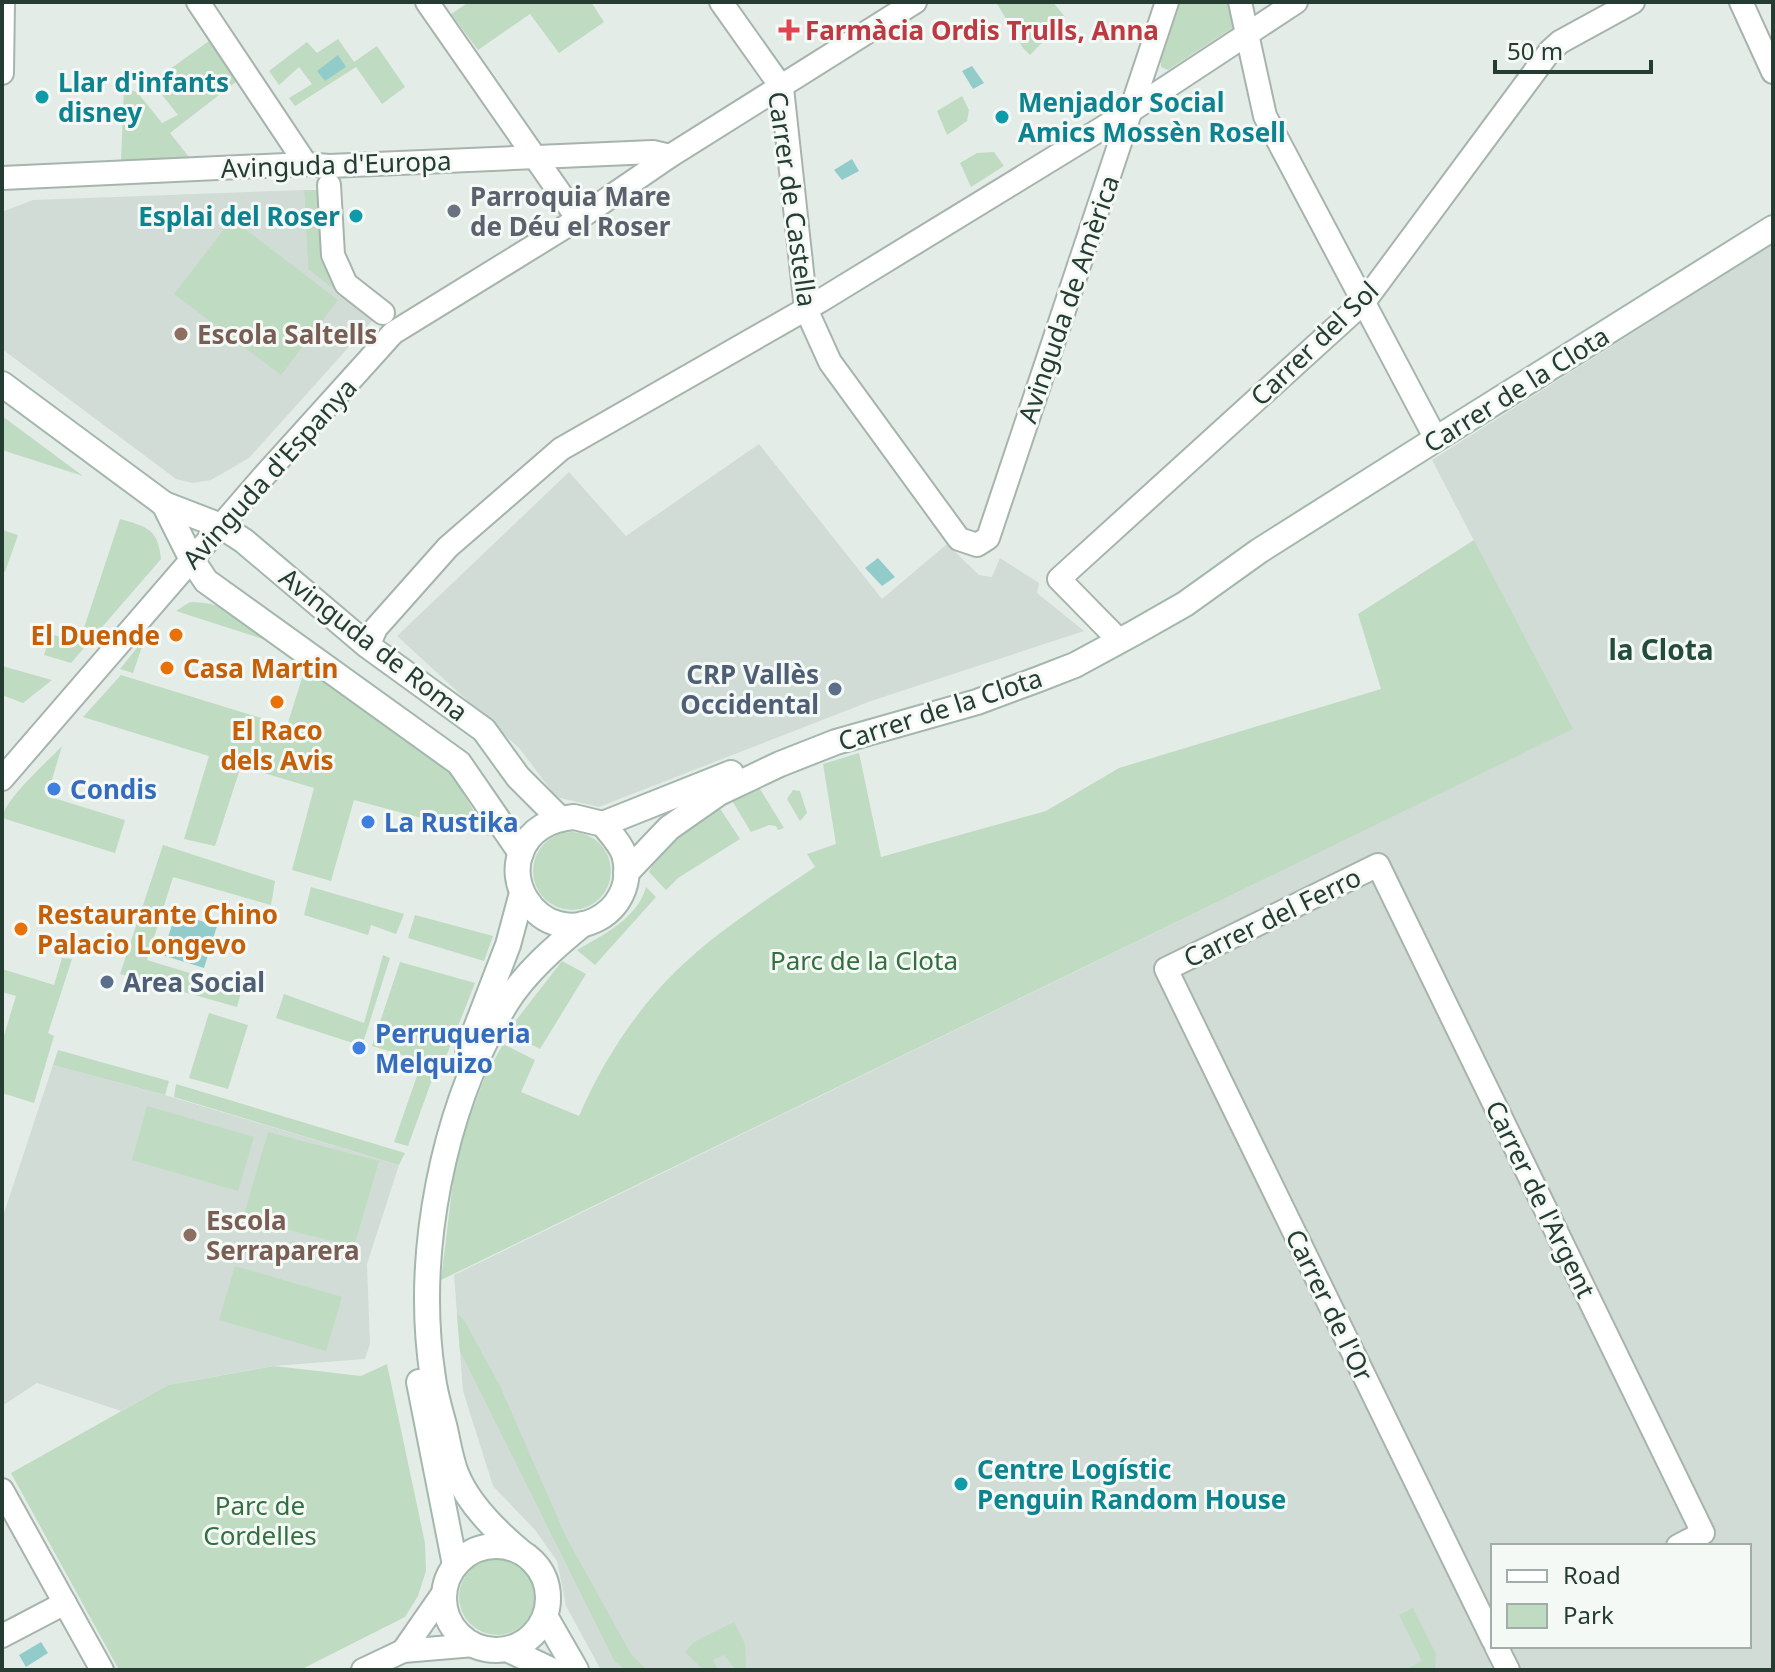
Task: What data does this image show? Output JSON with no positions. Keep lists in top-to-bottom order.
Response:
{
  "streets": {
    "street": [
      "Avinguda d'Europa",
      "Carrer de Castella",
      "Avinguda de Amèrica",
      "Carrer del Sol",
      "Carrer de la Clota",
      "Avinguda d'Espanya",
      "Avinguda de Roma",
      "Carrer del Ferro",
      "Carrer de l'Argent",
      "Carrer de l'Or"
    ]
  },
  "crossings": [
    ["Avinguda d'Europa", "Avinguda d'Espanya"],
    ["Carrer de Castella", "Avinguda de Amèrica"],
    ["Carrer de Castella", "Avinguda d'Espanya"],
    ["Carrer del Sol", "Carrer de la Clota"],
    ["Carrer de la Clota", "Avinguda de Roma"],
    ["Avinguda d'Espanya", "Avinguda de Roma"],
    ["Carrer del Ferro", "Carrer de l'Argent"],
    ["Carrer del Ferro", "Carrer de l'Or"]
  ],
  "districts": ["la Clota"],
  "parks": ["Parc de la Clota", "Parc de Cordelles"],
  "places": {
    "health": ["Farmàcia Ordis Trulls, Anna"],
    "other": [
      "Llar d'infants disney",
      "Menjador Social Amics Mossèn Rosell",
      "Parroquia Mare de Déu el Roser",
      "Esplai del Roser",
      "Escola Saltells",
      "El Duende",
      "Casa Martin",
      "CRP Vallès Occidental",
      "El Raco dels Avis",
      "Condis",
      "La Rustika",
      "Restaurante Chino Palacio Longevo",
      "Area Social",
      "Perruqueria Melquizo",
      "Escola Serraparera",
      "Centre Logístic Penguin Random House"
    ]
  },
  "legend": ["Road", "Park"],
  "scale_bar": "50 m"
}
